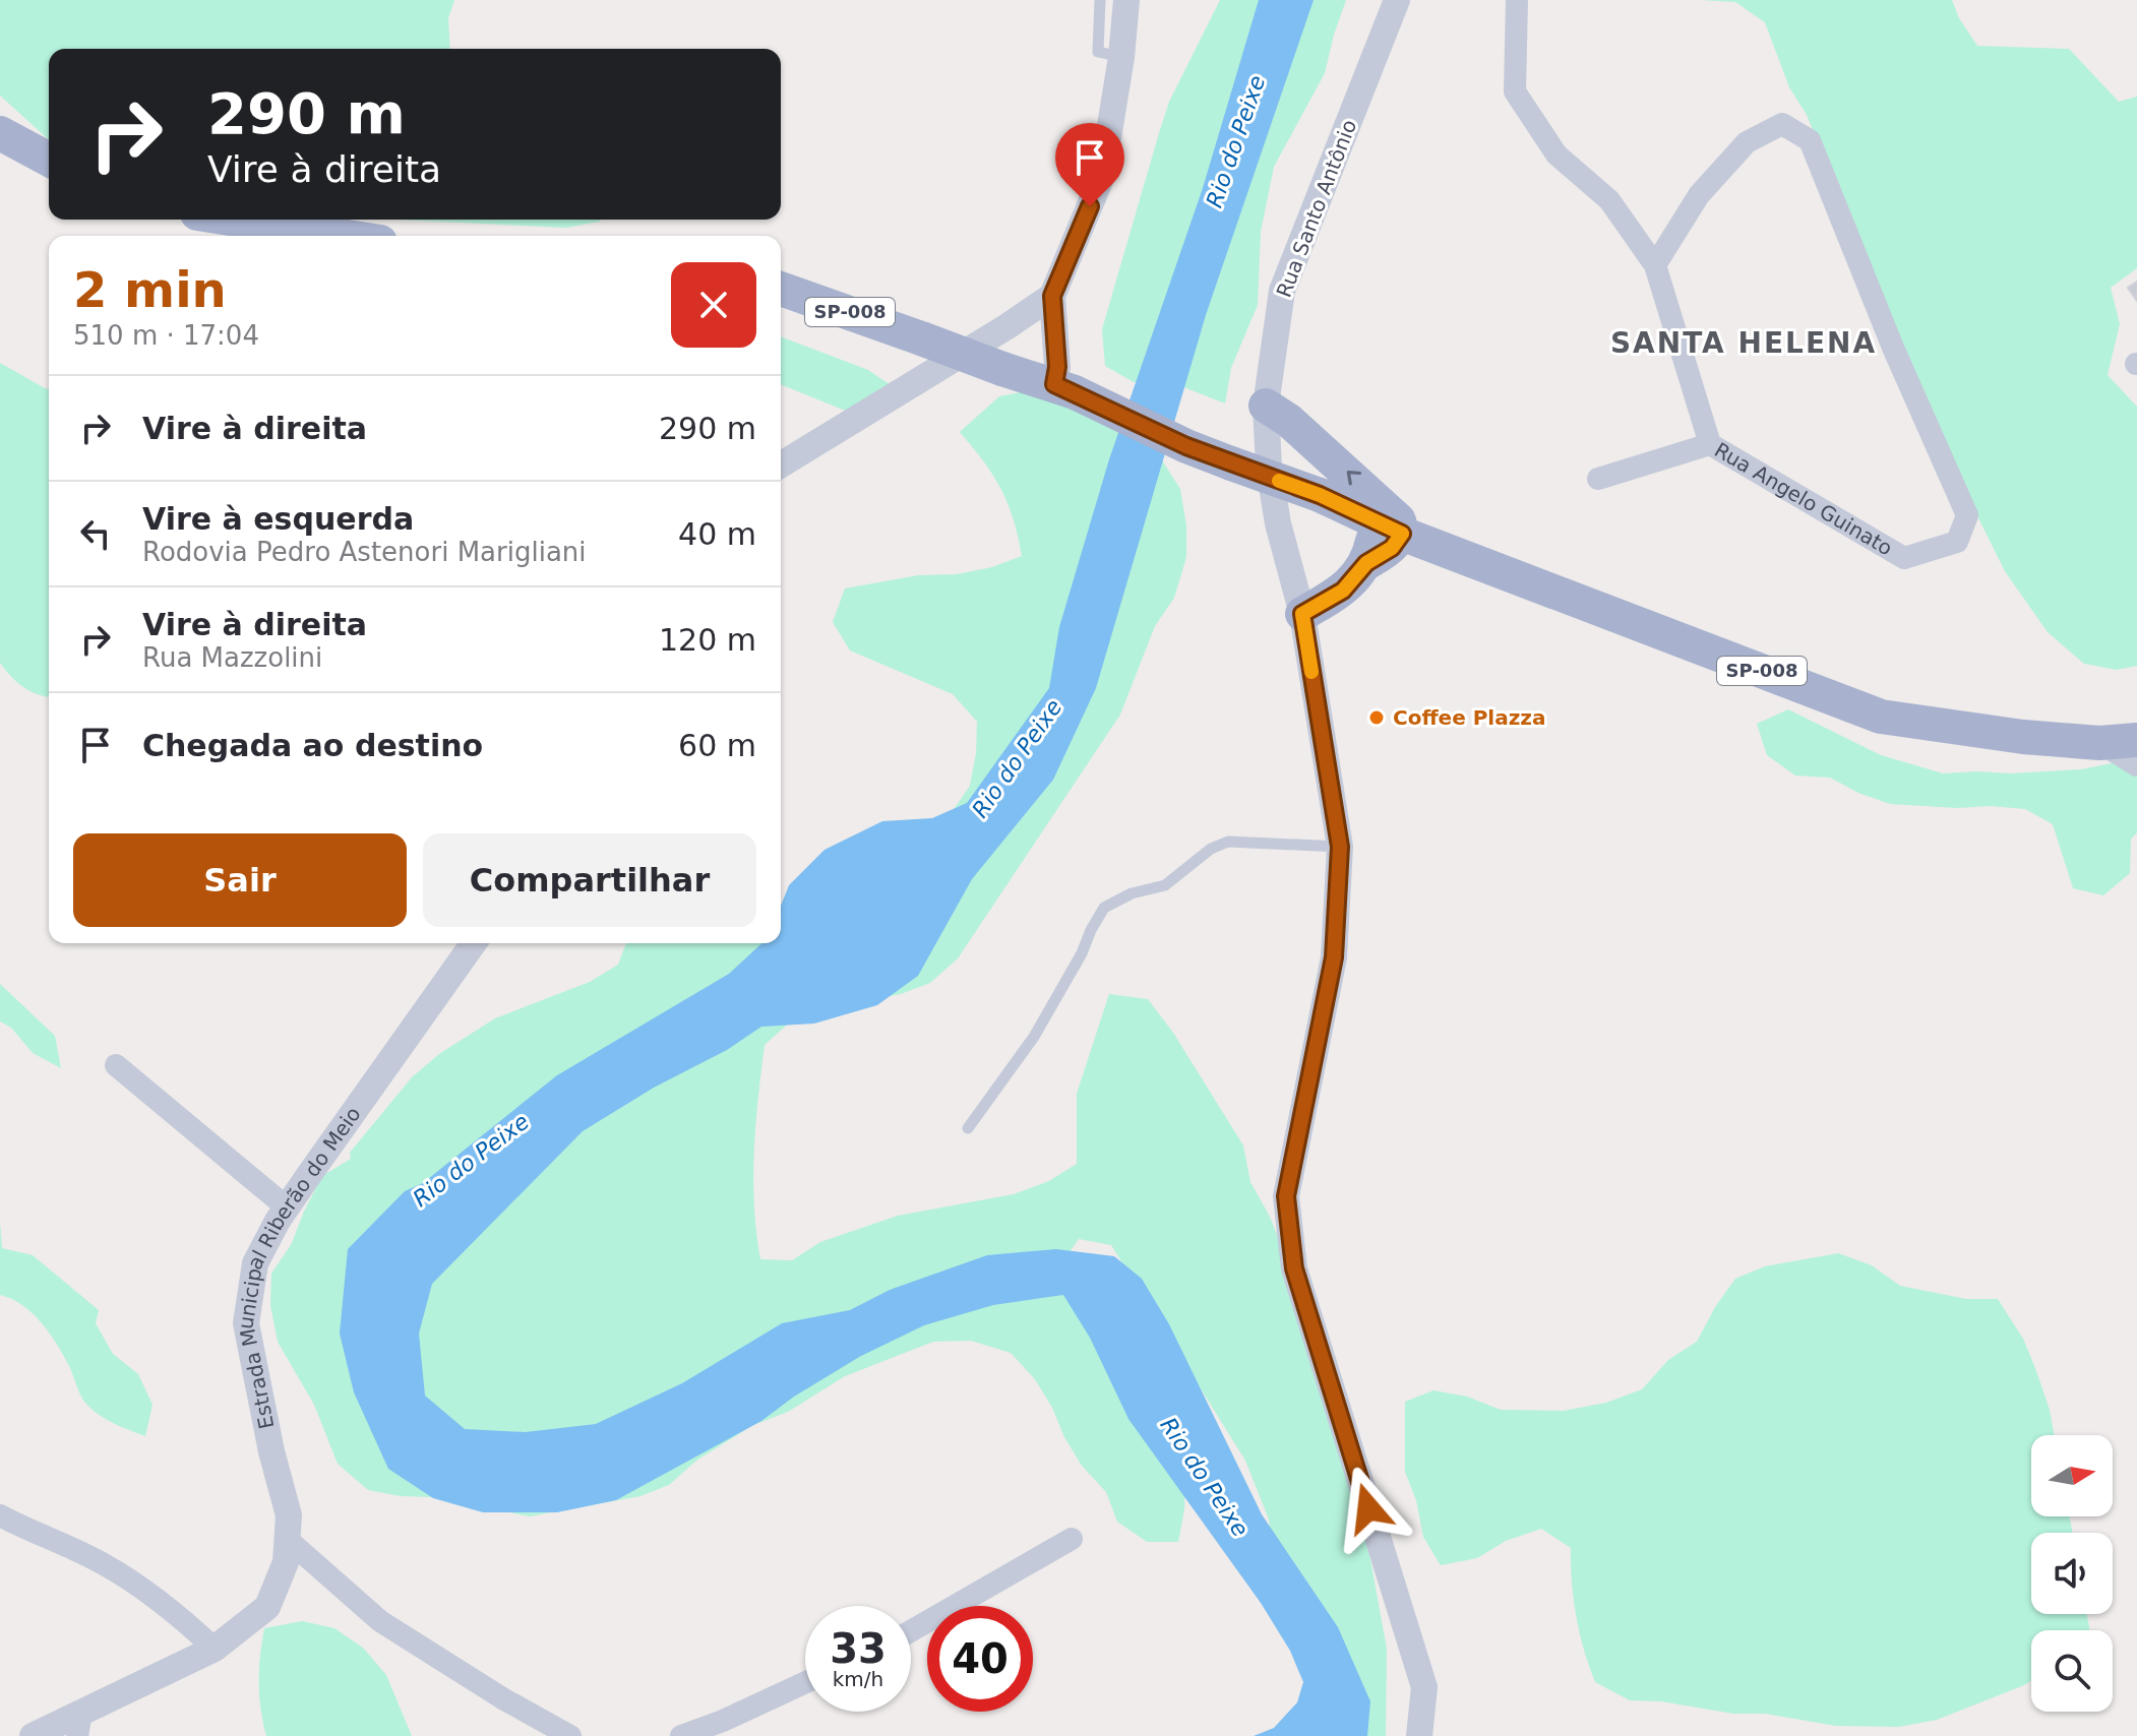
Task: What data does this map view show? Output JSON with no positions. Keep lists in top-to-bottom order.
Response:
{
  "streets": {
    "main road": ["SP-008"],
    "street": ["Rua Santo Antônio", "Rua Angelo Guinato", "Estrada Municipal Riberão do Meio"]
  },
  "districts": ["SANTA HELENA"],
  "water": ["Rio do Peixe"],
  "places": ["Coffee Plazza"],
  "north": "right",
  "page": {
    "turn": ["290 m", "Vire à direita"],
    "heading": ["2 min", "510 m · 17:04"],
    "list": [
      {
        "name": "Vire à direita",
        "value": "290 m"
      },
      {
        "name": "Vire à esquerda",
        "note": "Rodovia Pedro Astenori Marigliani",
        "value": "40 m"
      },
      {
        "name": "Vire à direita",
        "note": "Rua Mazzolini",
        "value": "120 m"
      },
      {
        "name": "Chegada ao destino",
        "value": "60 m"
      }
    ],
    "buttons": ["Sair", "Compartilhar"],
    "speed": "33 km/h",
    "limit": "40"
  }
}
